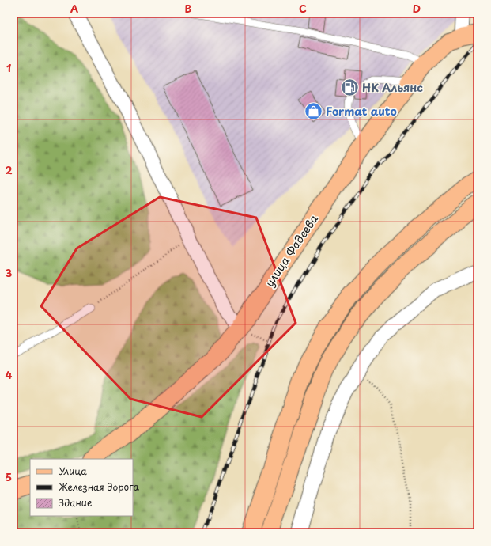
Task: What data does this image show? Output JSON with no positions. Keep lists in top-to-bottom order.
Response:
{
  "streets": {
    "main road": ["улица Фадеева"]
  },
  "places": {
    "fuel station": ["НК Альянс"],
    "shop": ["Format auto"]
  },
  "legend": ["Улица", "Железная дорога", "Здание"],
  "grid": {
    "columns": [
      "A",
      "B",
      "C",
      "D"
    ],
    "rows": [
      "1",
      "2",
      "3",
      "4",
      "5"
    ]
  }
}
